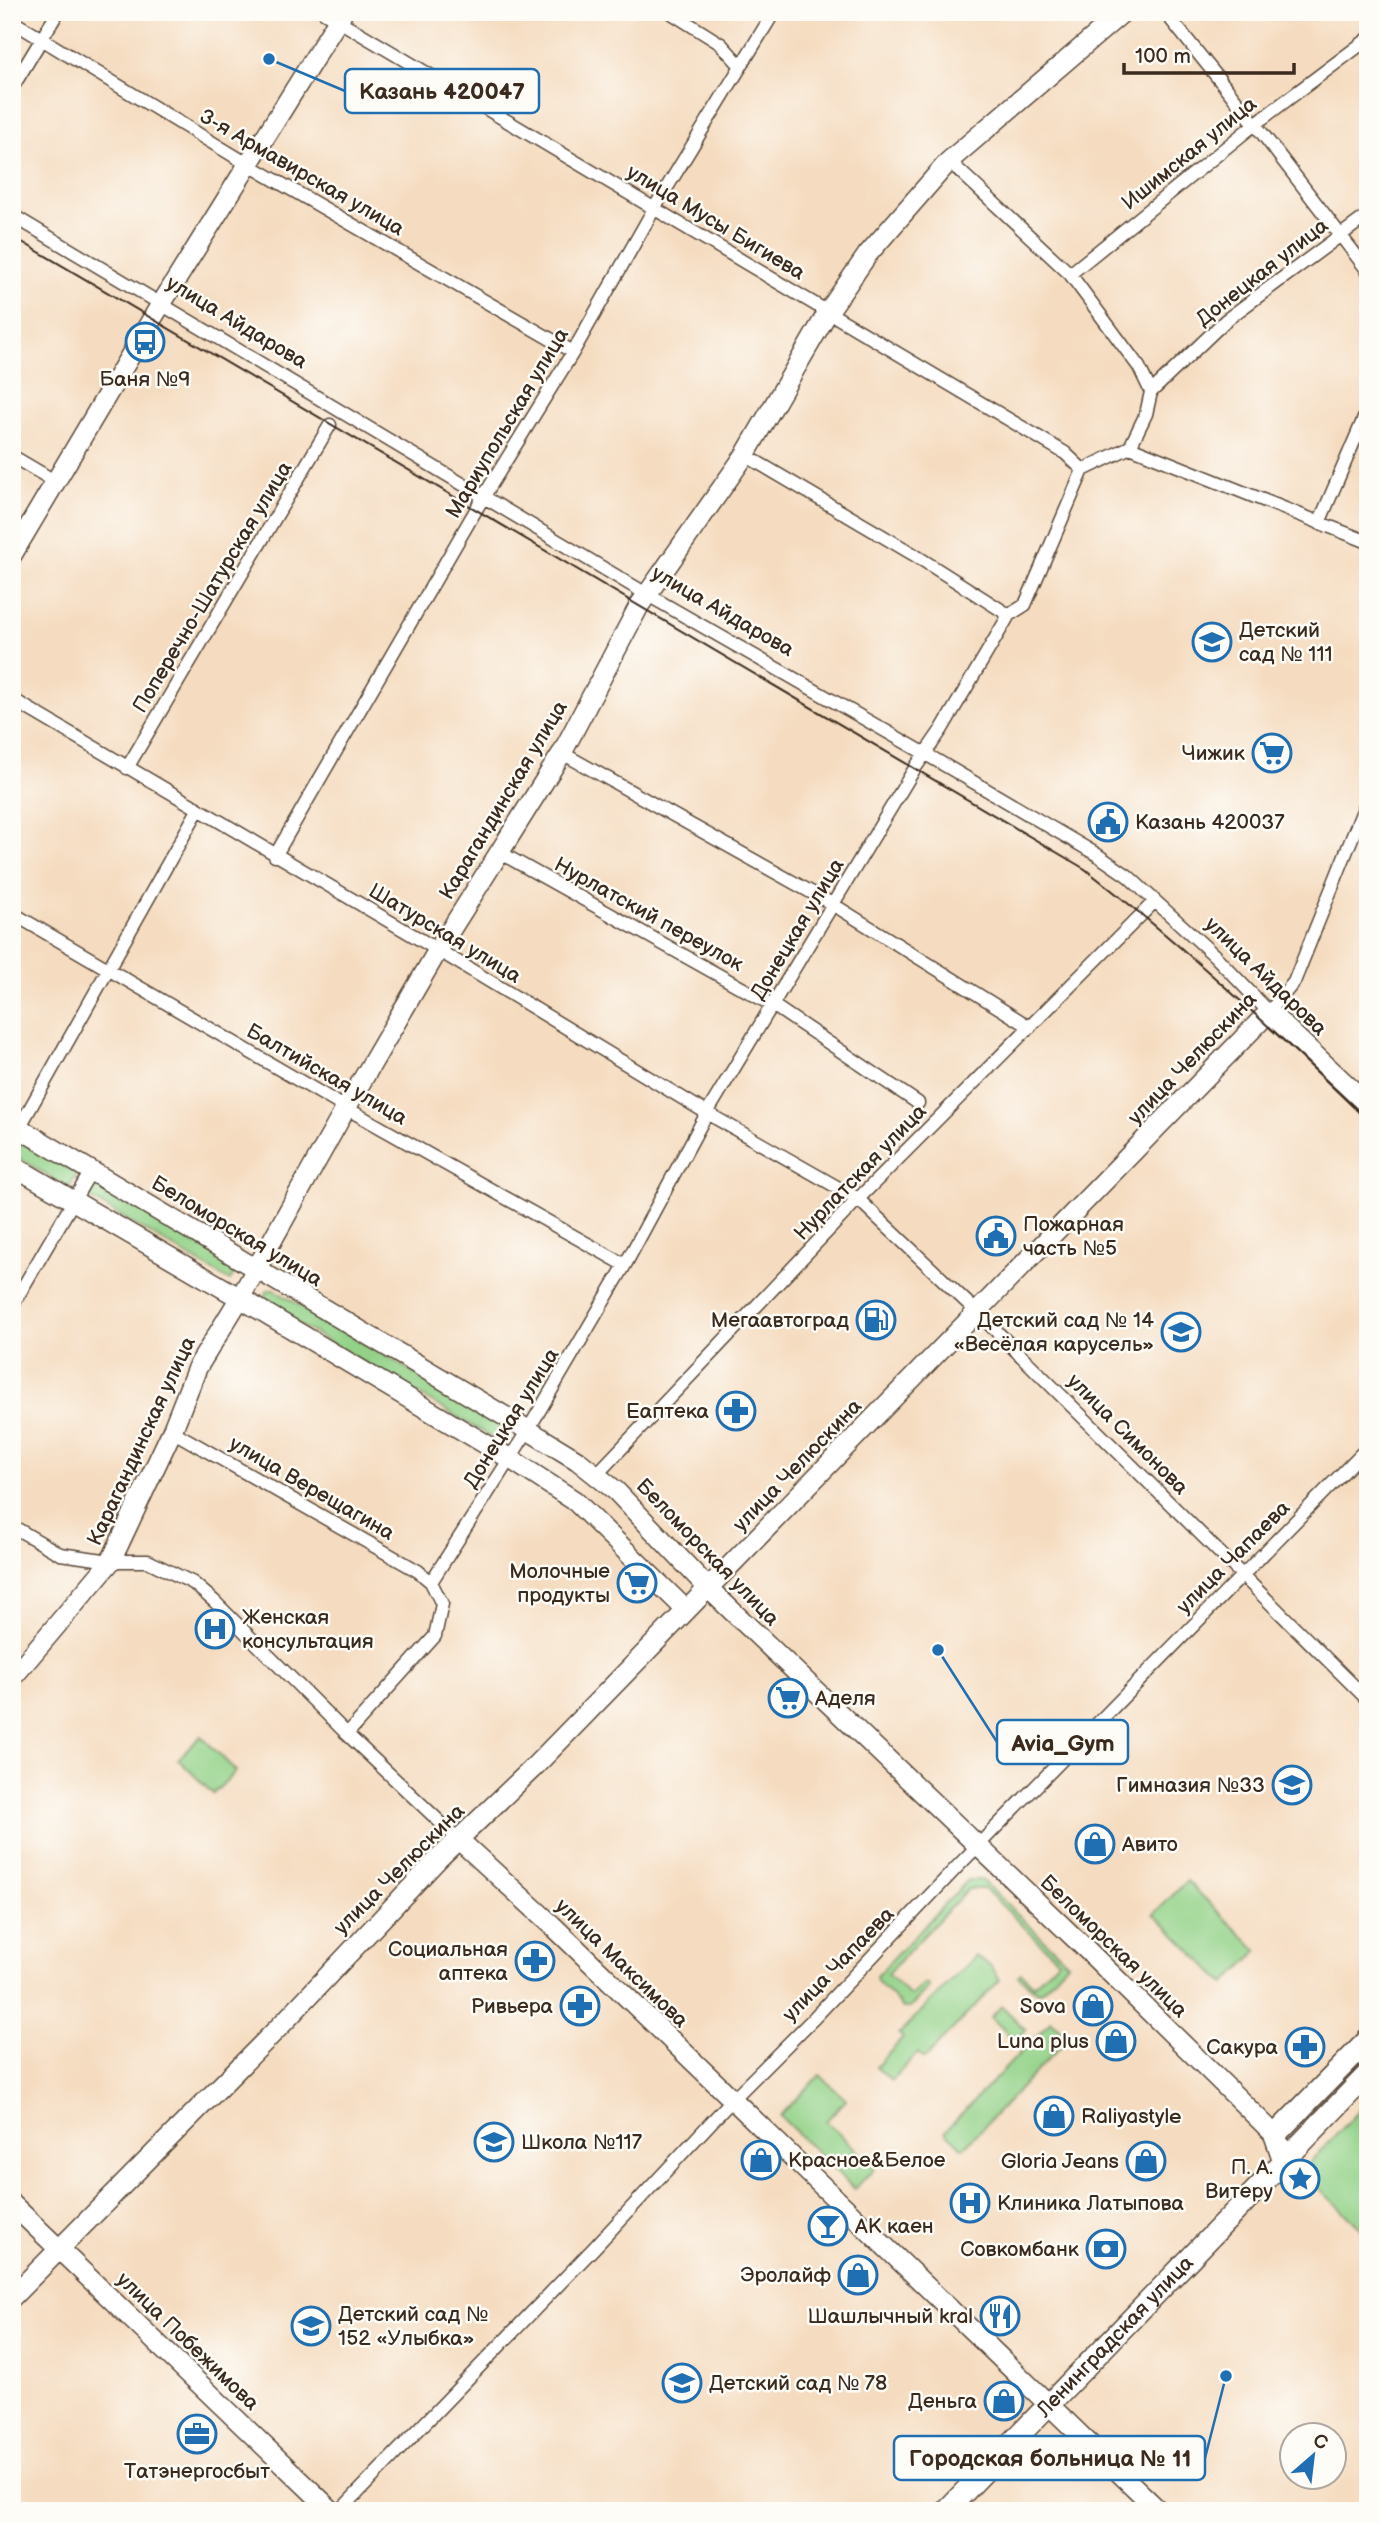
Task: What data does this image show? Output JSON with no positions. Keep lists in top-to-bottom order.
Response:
{
  "streets": {
    "main road": [
      "улица Айдарова",
      "Карагандинская улица",
      "улица Челюскина",
      "Беломорская улица",
      "улица Максимова",
      "Ленинградская улица",
      "улица Побежимова"
    ],
    "street": [
      "Ишимская улица",
      "3-я Армавирская улица",
      "улица Мусы Бигиева",
      "Донецкая улица",
      "Мариупольская улица",
      "Поперечно-Шатурская улица",
      "Нурлатский переулок",
      "Шатурская улица",
      "Балтийская улица",
      "Нурлатская улица",
      "улица Симонова",
      "улица Верещагина",
      "улица Чапаева"
    ]
  },
  "crossings": [
    ["3-я Армавирская улица", "Мариупольская улица"],
    ["улица Мусы Бигиева", "Донецкая улица"],
    ["улица Мусы Бигиева", "Мариупольская улица"],
    ["улица Мусы Бигиева", "Карагандинская улица"],
    ["Донецкая улица", "улица Айдарова"],
    ["Донецкая улица", "Нурлатский переулок"],
    ["Донецкая улица", "Шатурская улица"],
    ["Донецкая улица", "Балтийская улица"],
    ["Донецкая улица", "Беломорская улица"],
    ["Донецкая улица", "улица Верещагина"],
    ["улица Айдарова", "Мариупольская улица"],
    ["улица Айдарова", "Карагандинская улица"],
    ["улица Айдарова", "улица Челюскина"],
    ["улица Айдарова", "Нурлатская улица"],
    ["Мариупольская улица", "Шатурская улица"],
    ["Поперечно-Шатурская улица", "Шатурская улица"],
    ["Карагандинская улица", "Нурлатский переулок"],
    ["Карагандинская улица", "Шатурская улица"],
    ["Карагандинская улица", "Балтийская улица"],
    ["Карагандинская улица", "Беломорская улица"],
    ["Карагандинская улица", "улица Верещагина"],
    ["Карагандинская улица", "улица Максимова"],
    ["Шатурская улица", "Нурлатская улица"],
    ["Шатурская улица", "улица Симонова"],
    ["улица Челюскина", "Беломорская улица"],
    ["улица Челюскина", "улица Симонова"],
    ["улица Челюскина", "улица Максимова"],
    ["улица Челюскина", "улица Побежимова"],
    ["Нурлатская улица", "Беломорская улица"],
    ["Нурлатская улица", "улица Симонова"],
    ["Беломорская улица", "улица Чапаева"],
    ["улица Симонова", "улица Чапаева"],
    ["улица Чапаева", "улица Максимова"],
    ["улица Максимова", "Ленинградская улица"]
  ],
  "places": {
    "other": ["Казань 420047", "Avia_Gym", "Городская больница № 11"],
    "bus stop": ["Баня №9"],
    "school or university": [
      "Детский сад № 111",
      "Детский сад № 14 «Весёлая карусель»",
      "Гимназия №33",
      "Школа №117",
      "Детский сад № 152 «Улыбка»",
      "Детский сад № 78"
    ],
    "supermarket": ["Чижик", "Молочные продукты", "Аделя"],
    "public building": ["Казань 420037", "Пожарная часть №5"],
    "fuel station": ["Мегаавтоград"],
    "pharmacy": [
      "Еаптека",
      "Социальная аптека",
      "Ривьера",
      "Сакура"
    ],
    "hospital": ["Женская консультация", "Клиника Латыпова"],
    "shop": [
      "Авито",
      "Sova",
      "Luna plus",
      "Raliyastyle",
      "Красное&Белое",
      "Gloria Jeans",
      "Эролайф",
      "Деньга"
    ],
    "place": ["П. А. Витеру"],
    "bar": ["АК каен"],
    "bank": ["Совкомбанк"],
    "restaurant": ["Шашлычный kral"],
    "office": ["Татэнергосбыт"]
  },
  "scale_bar": "100 m",
  "north": "top right"
}
